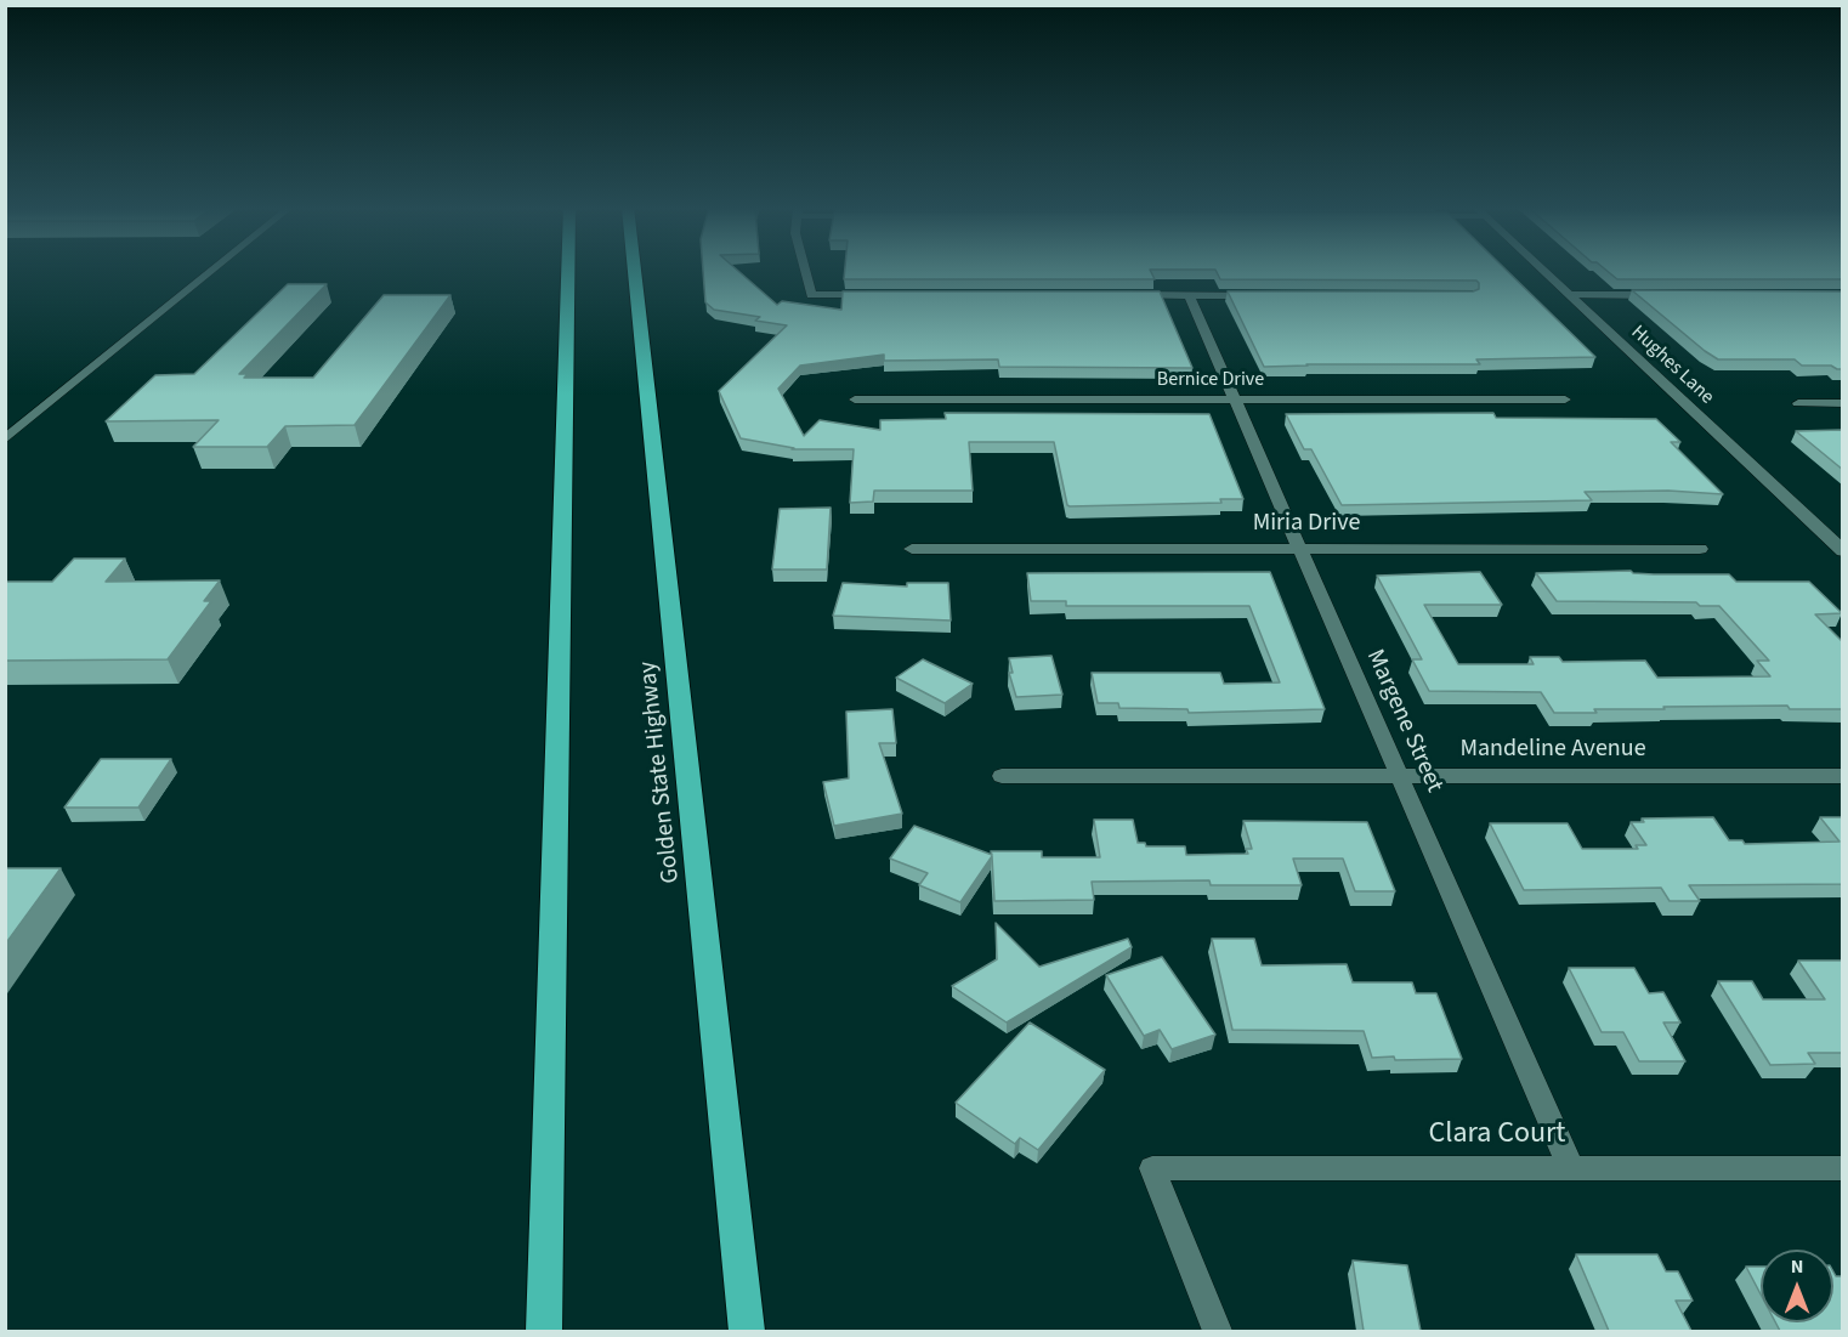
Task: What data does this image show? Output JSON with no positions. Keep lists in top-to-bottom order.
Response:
{
  "streets": {
    "highway": ["Golden State Highway"],
    "street": [
      "Hughes Lane",
      "Bernice Drive",
      "Miria Drive",
      "Margene Street",
      "Mandeline Avenue",
      "Clara Court"
    ]
  },
  "crossings": [
    ["Bernice Drive", "Margene Street"],
    ["Miria Drive", "Margene Street"],
    ["Margene Street", "Mandeline Avenue"],
    ["Margene Street", "Clara Court"]
  ],
  "north": "top"
}
